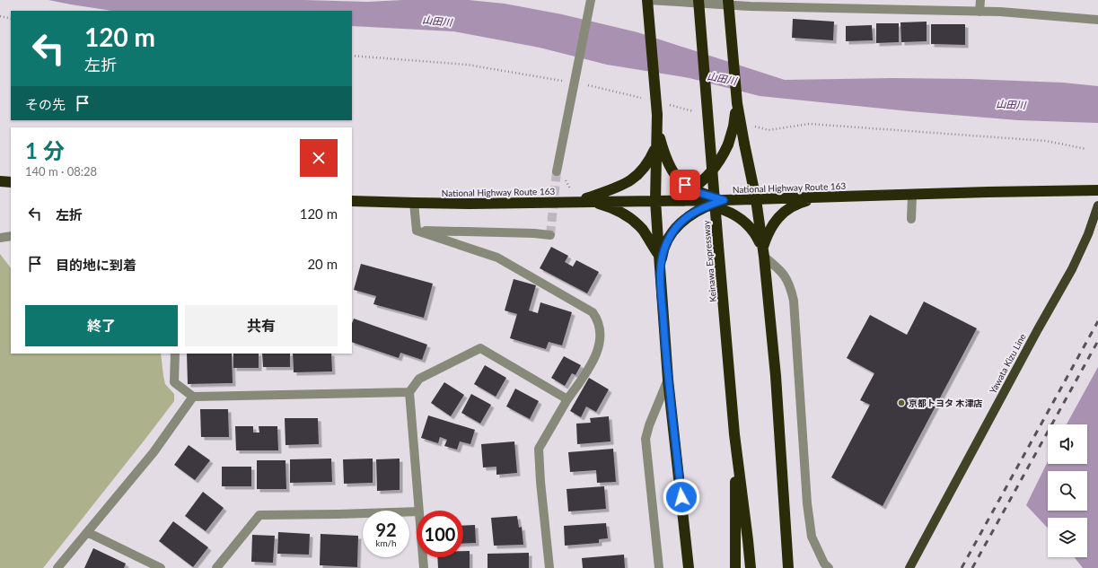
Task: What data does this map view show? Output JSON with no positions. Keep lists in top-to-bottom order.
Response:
{
  "streets": {
    "highway": ["National Highway Route 163", "Keinawa Expressway"],
    "main road": ["Yawata Kizu Line"]
  },
  "water": ["山田川"],
  "places": ["京都トヨタ 木津店"],
  "page": {
    "turn": ["120 m", "左折"],
    "then": "その先",
    "heading": ["1 分", "140 m · 08:28"],
    "list": [
      {
        "name": "左折",
        "value": "120 m"
      },
      {
        "name": "目的地に到着",
        "value": "20 m"
      }
    ],
    "buttons": ["終了", "共有"],
    "speed": "92 km/h",
    "limit": "100"
  }
}
